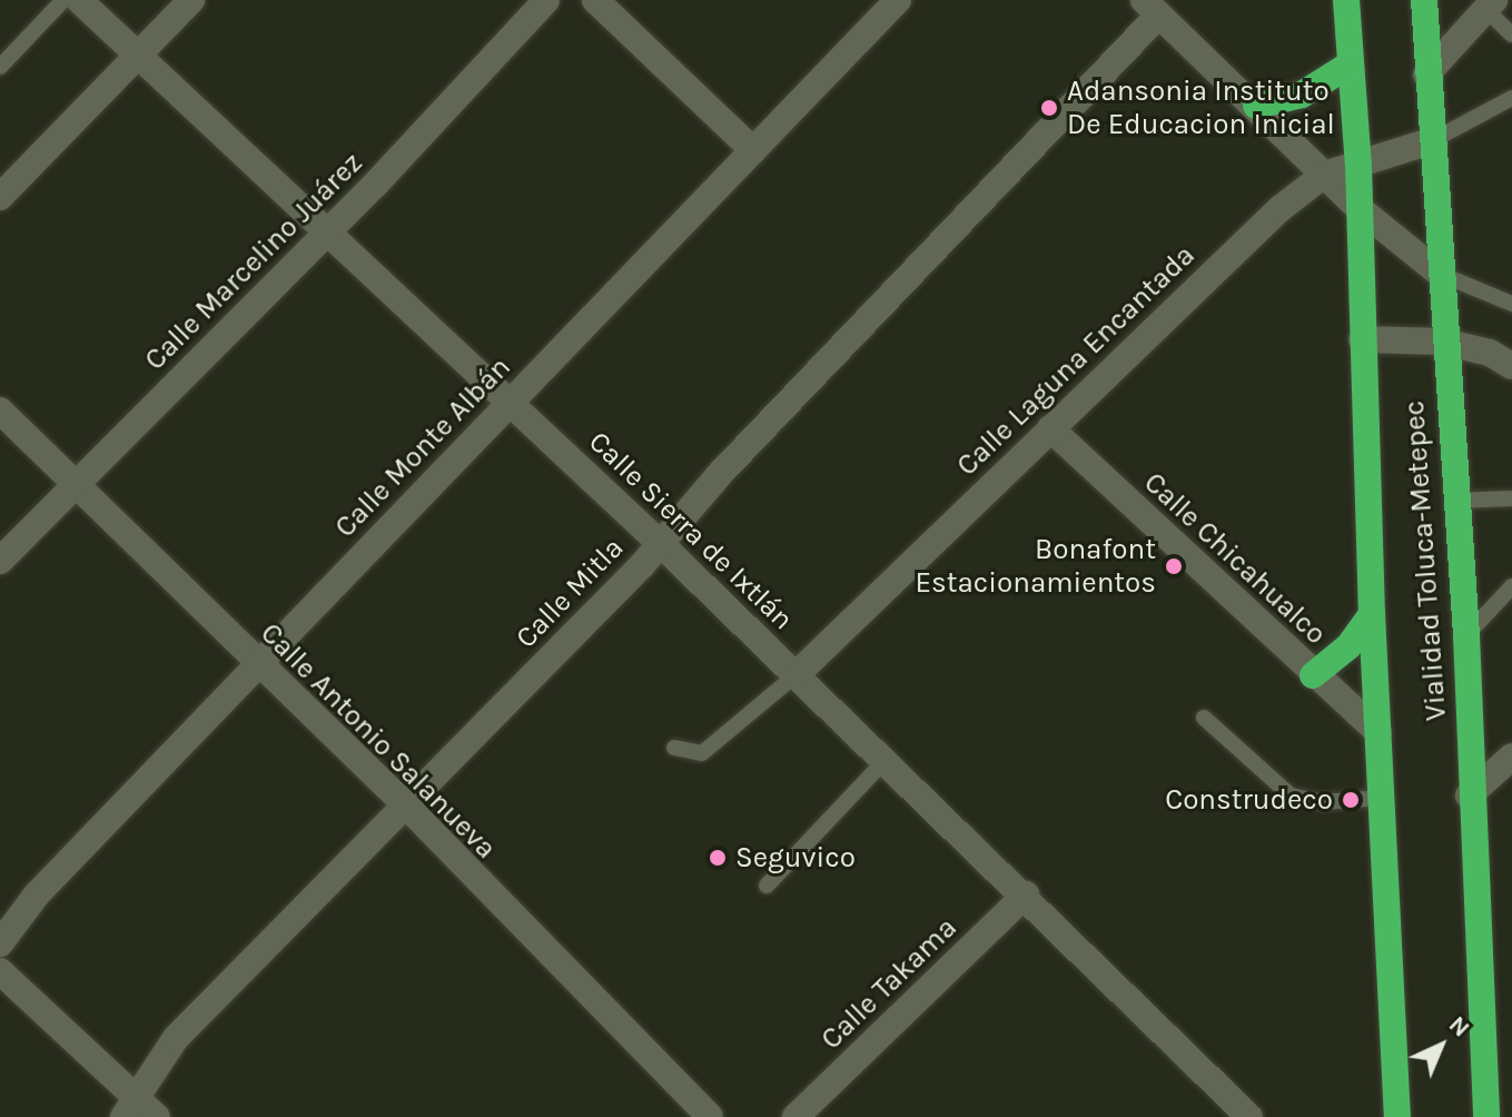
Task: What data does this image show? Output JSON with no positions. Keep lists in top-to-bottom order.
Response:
{
  "streets": {
    "highway": ["Vialidad Toluca-Metepec"],
    "street": [
      "Calle Marcelino Juárez",
      "Calle Laguna Encantada",
      "Calle Monte Albán",
      "Calle Sierra de Ixtlán",
      "Calle Chicahualco",
      "Calle Mitla",
      "Calle Antonio Salanueva",
      "Calle Takama"
    ]
  },
  "crossings": [
    ["Calle Marcelino Juárez", "Calle Sierra de Ixtlán"],
    ["Calle Marcelino Juárez", "Calle Antonio Salanueva"],
    ["Calle Laguna Encantada", "Calle Sierra de Ixtlán"],
    ["Calle Laguna Encantada", "Calle Chicahualco"],
    ["Calle Laguna Encantada", "Vialidad Toluca-Metepec"],
    ["Calle Monte Albán", "Calle Sierra de Ixtlán"],
    ["Calle Monte Albán", "Calle Antonio Salanueva"],
    ["Calle Sierra de Ixtlán", "Calle Mitla"],
    ["Calle Sierra de Ixtlán", "Calle Takama"],
    ["Calle Chicahualco", "Vialidad Toluca-Metepec"],
    ["Calle Mitla", "Calle Antonio Salanueva"]
  ],
  "places": [
    "Adansonia Instituto De Educacion Inicial",
    "Bonafont Estacionamientos",
    "Construdeco",
    "Seguvico"
  ],
  "north": "top right"
}
